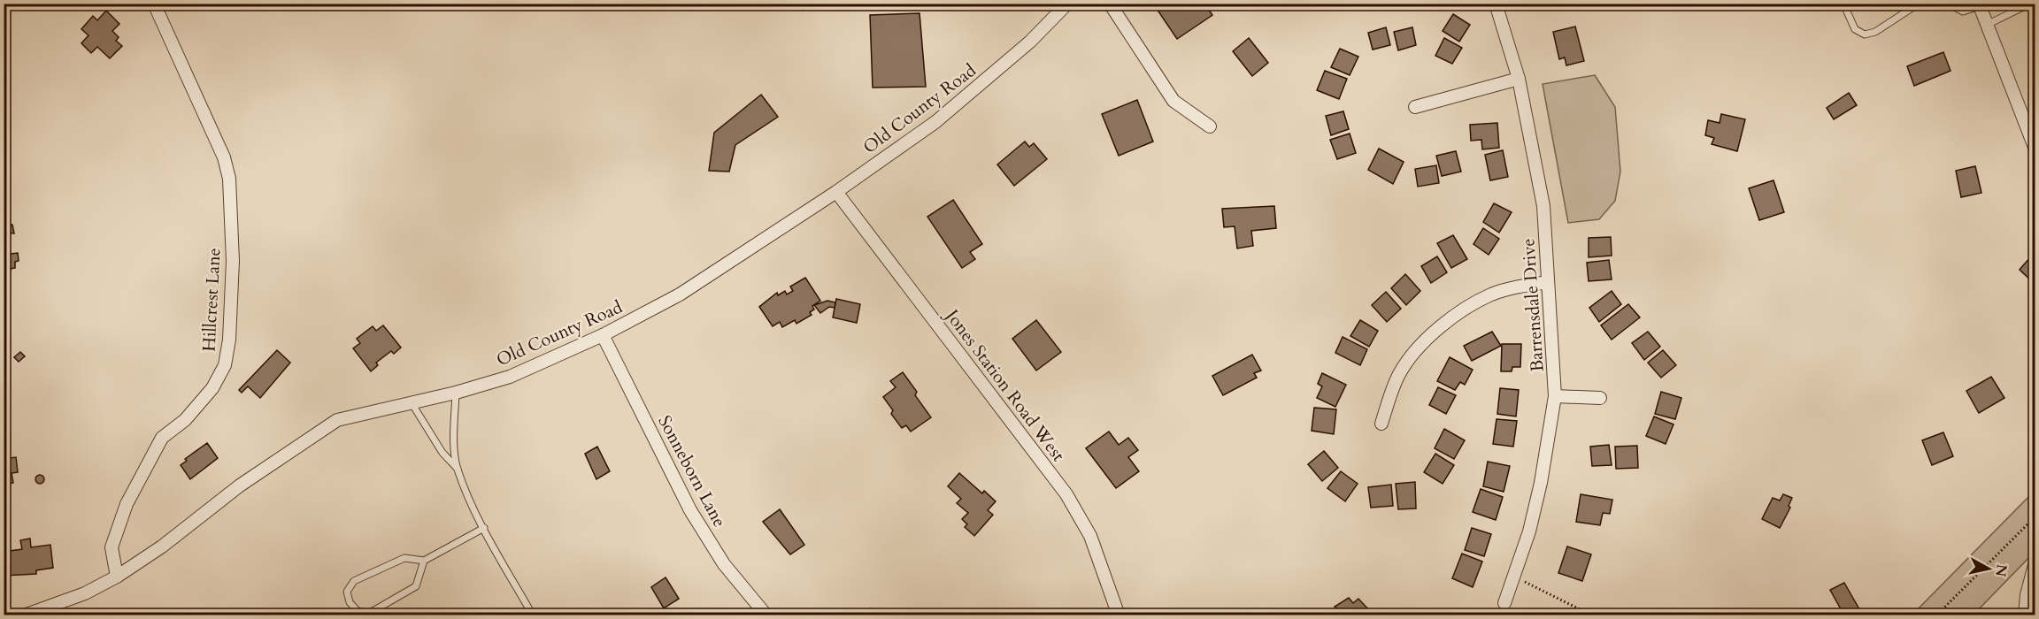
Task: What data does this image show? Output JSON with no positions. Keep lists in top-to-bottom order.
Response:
{
  "streets": {
    "street": [
      "Old County Road",
      "Hillcrest Lane",
      "Barrensdale Drive",
      "Jones Station Road West",
      "Sonneborn Lane"
    ]
  },
  "crossings": [
    ["Old County Road", "Hillcrest Lane"],
    ["Old County Road", "Jones Station Road West"],
    ["Old County Road", "Sonneborn Lane"]
  ],
  "north": "right"
}
